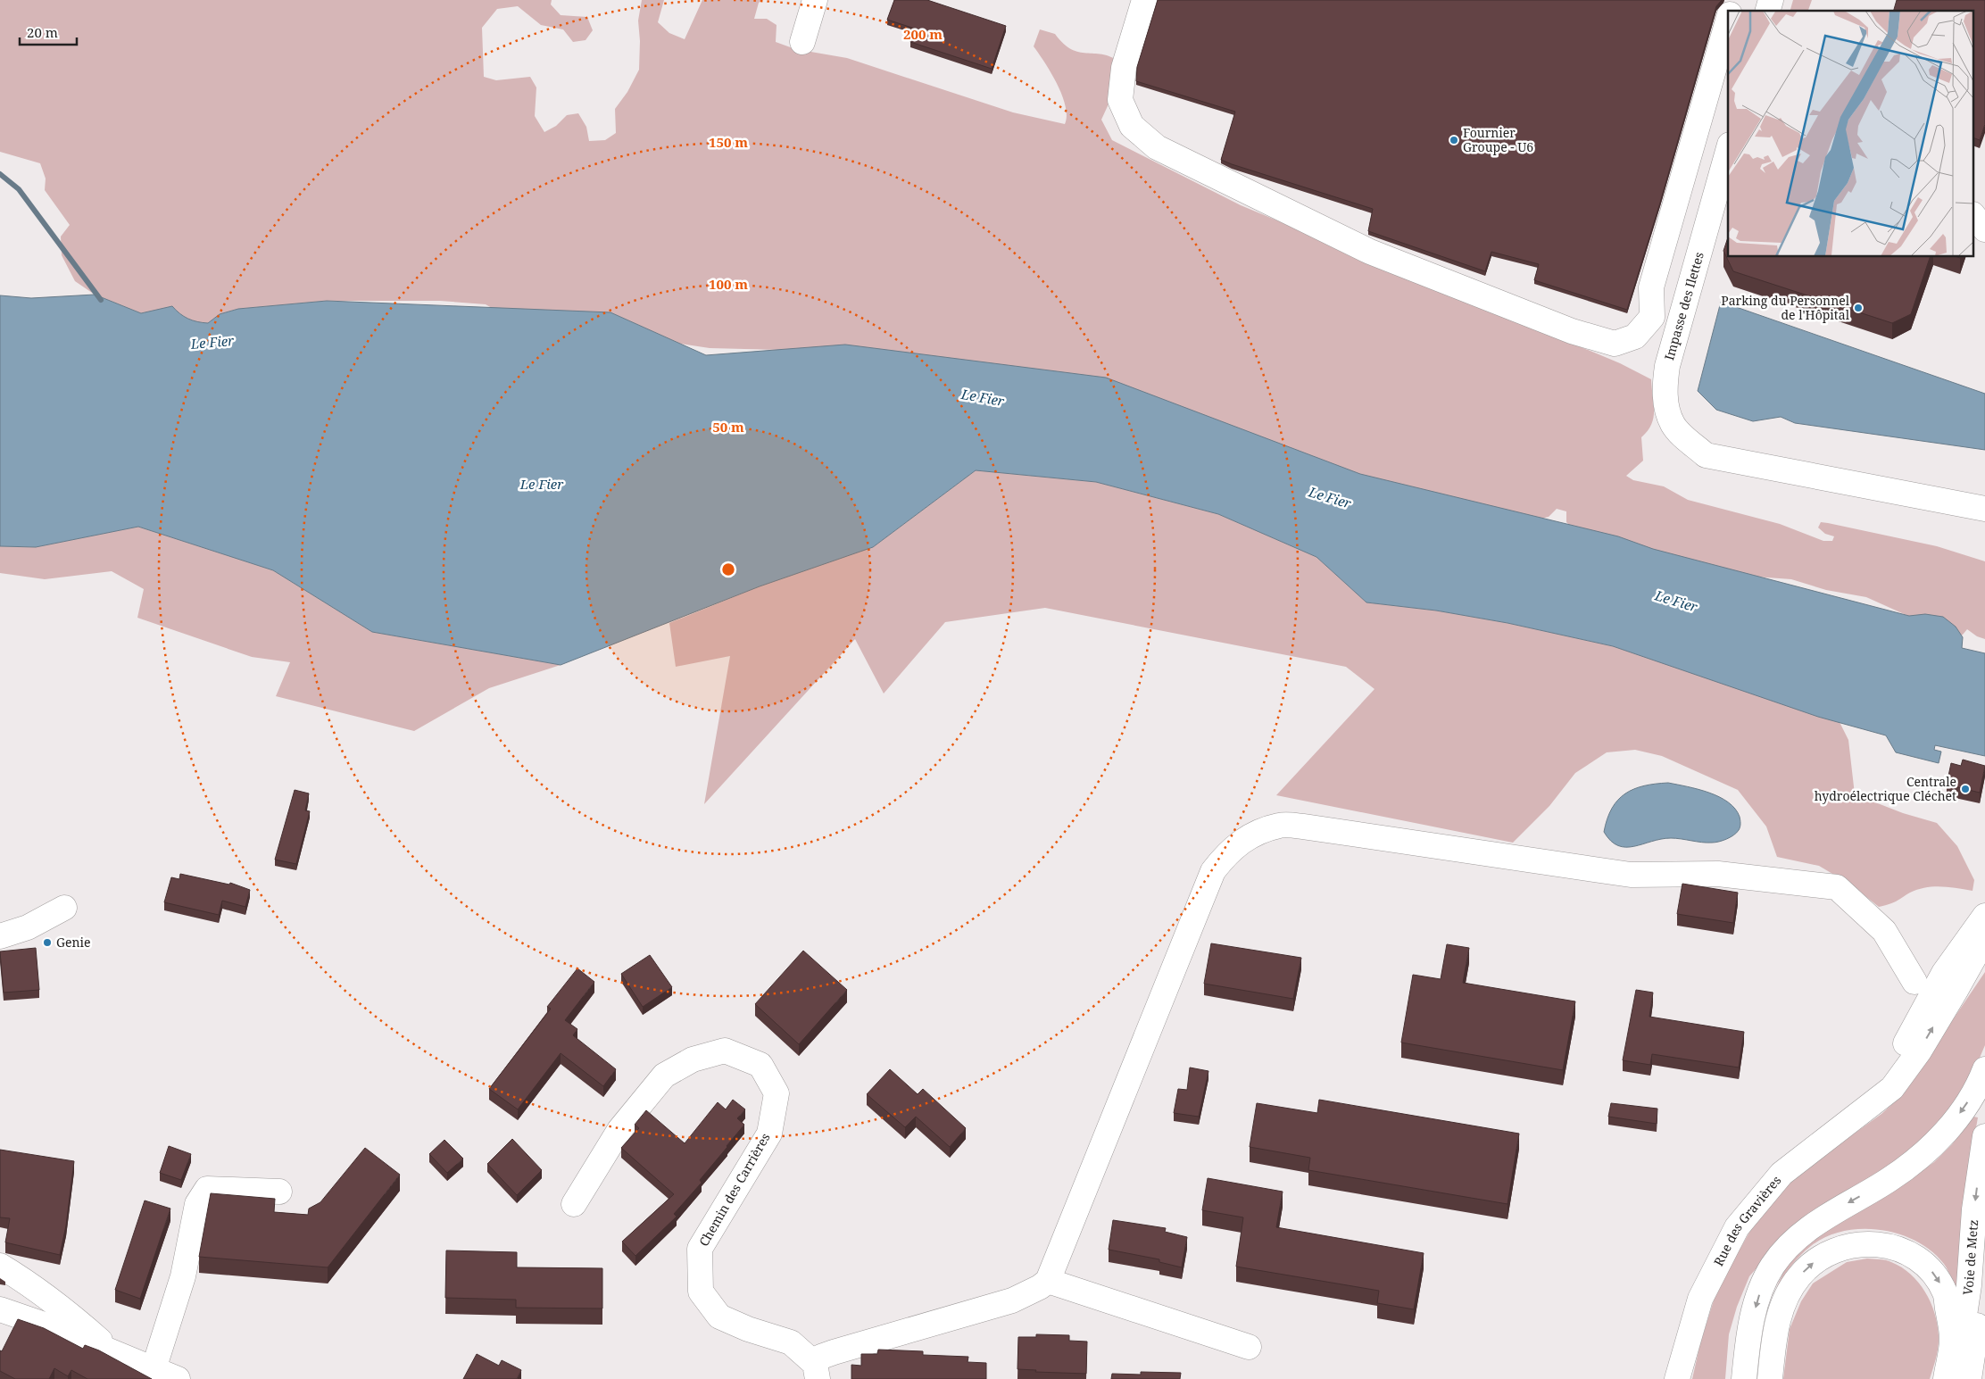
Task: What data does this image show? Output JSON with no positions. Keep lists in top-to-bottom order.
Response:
{
  "streets": {
    "main road": [
      "Impasse des Ilettes",
      "Chemin des Carrières",
      "Rue des Gravières",
      "Voie de Metz"
    ]
  },
  "water": ["Le Fier"],
  "places": [
    "Fournier Groupe - U6",
    "Parking du Personnel de l'Hôpital",
    "Centrale hydroélectrique Cléchet",
    "Genie"
  ],
  "scale_bar": "20 m",
  "rings": [
    "200 m",
    "150 m",
    "100 m",
    "50 m"
  ]
}
